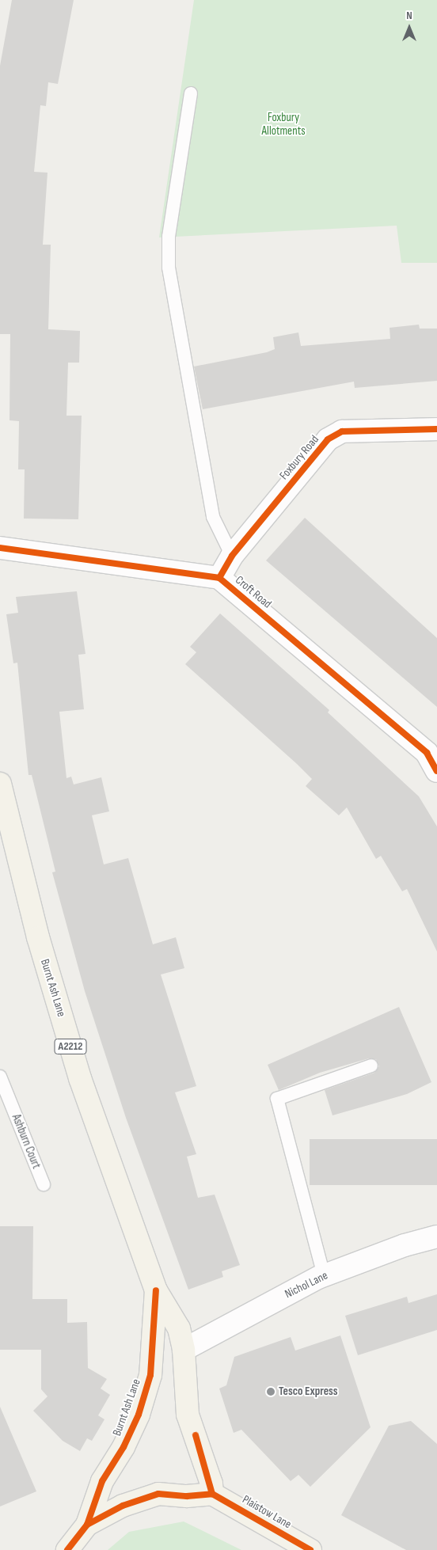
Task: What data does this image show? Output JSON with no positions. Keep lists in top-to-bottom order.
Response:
{
  "streets": {
    "main road": ["Burnt Ash Lane", "A2212", "Plaistow Lane"],
    "street": ["Foxbury Road", "Croft Road", "Nichol Lane"],
    "lane": ["Ashburn Court"]
  },
  "crossings": [
    ["Foxbury Road", "Croft Road"],
    ["Burnt Ash Lane", "A2212"]
  ],
  "parks": ["Foxbury Allotments"],
  "places": ["Tesco Express"],
  "north": "top"
}
